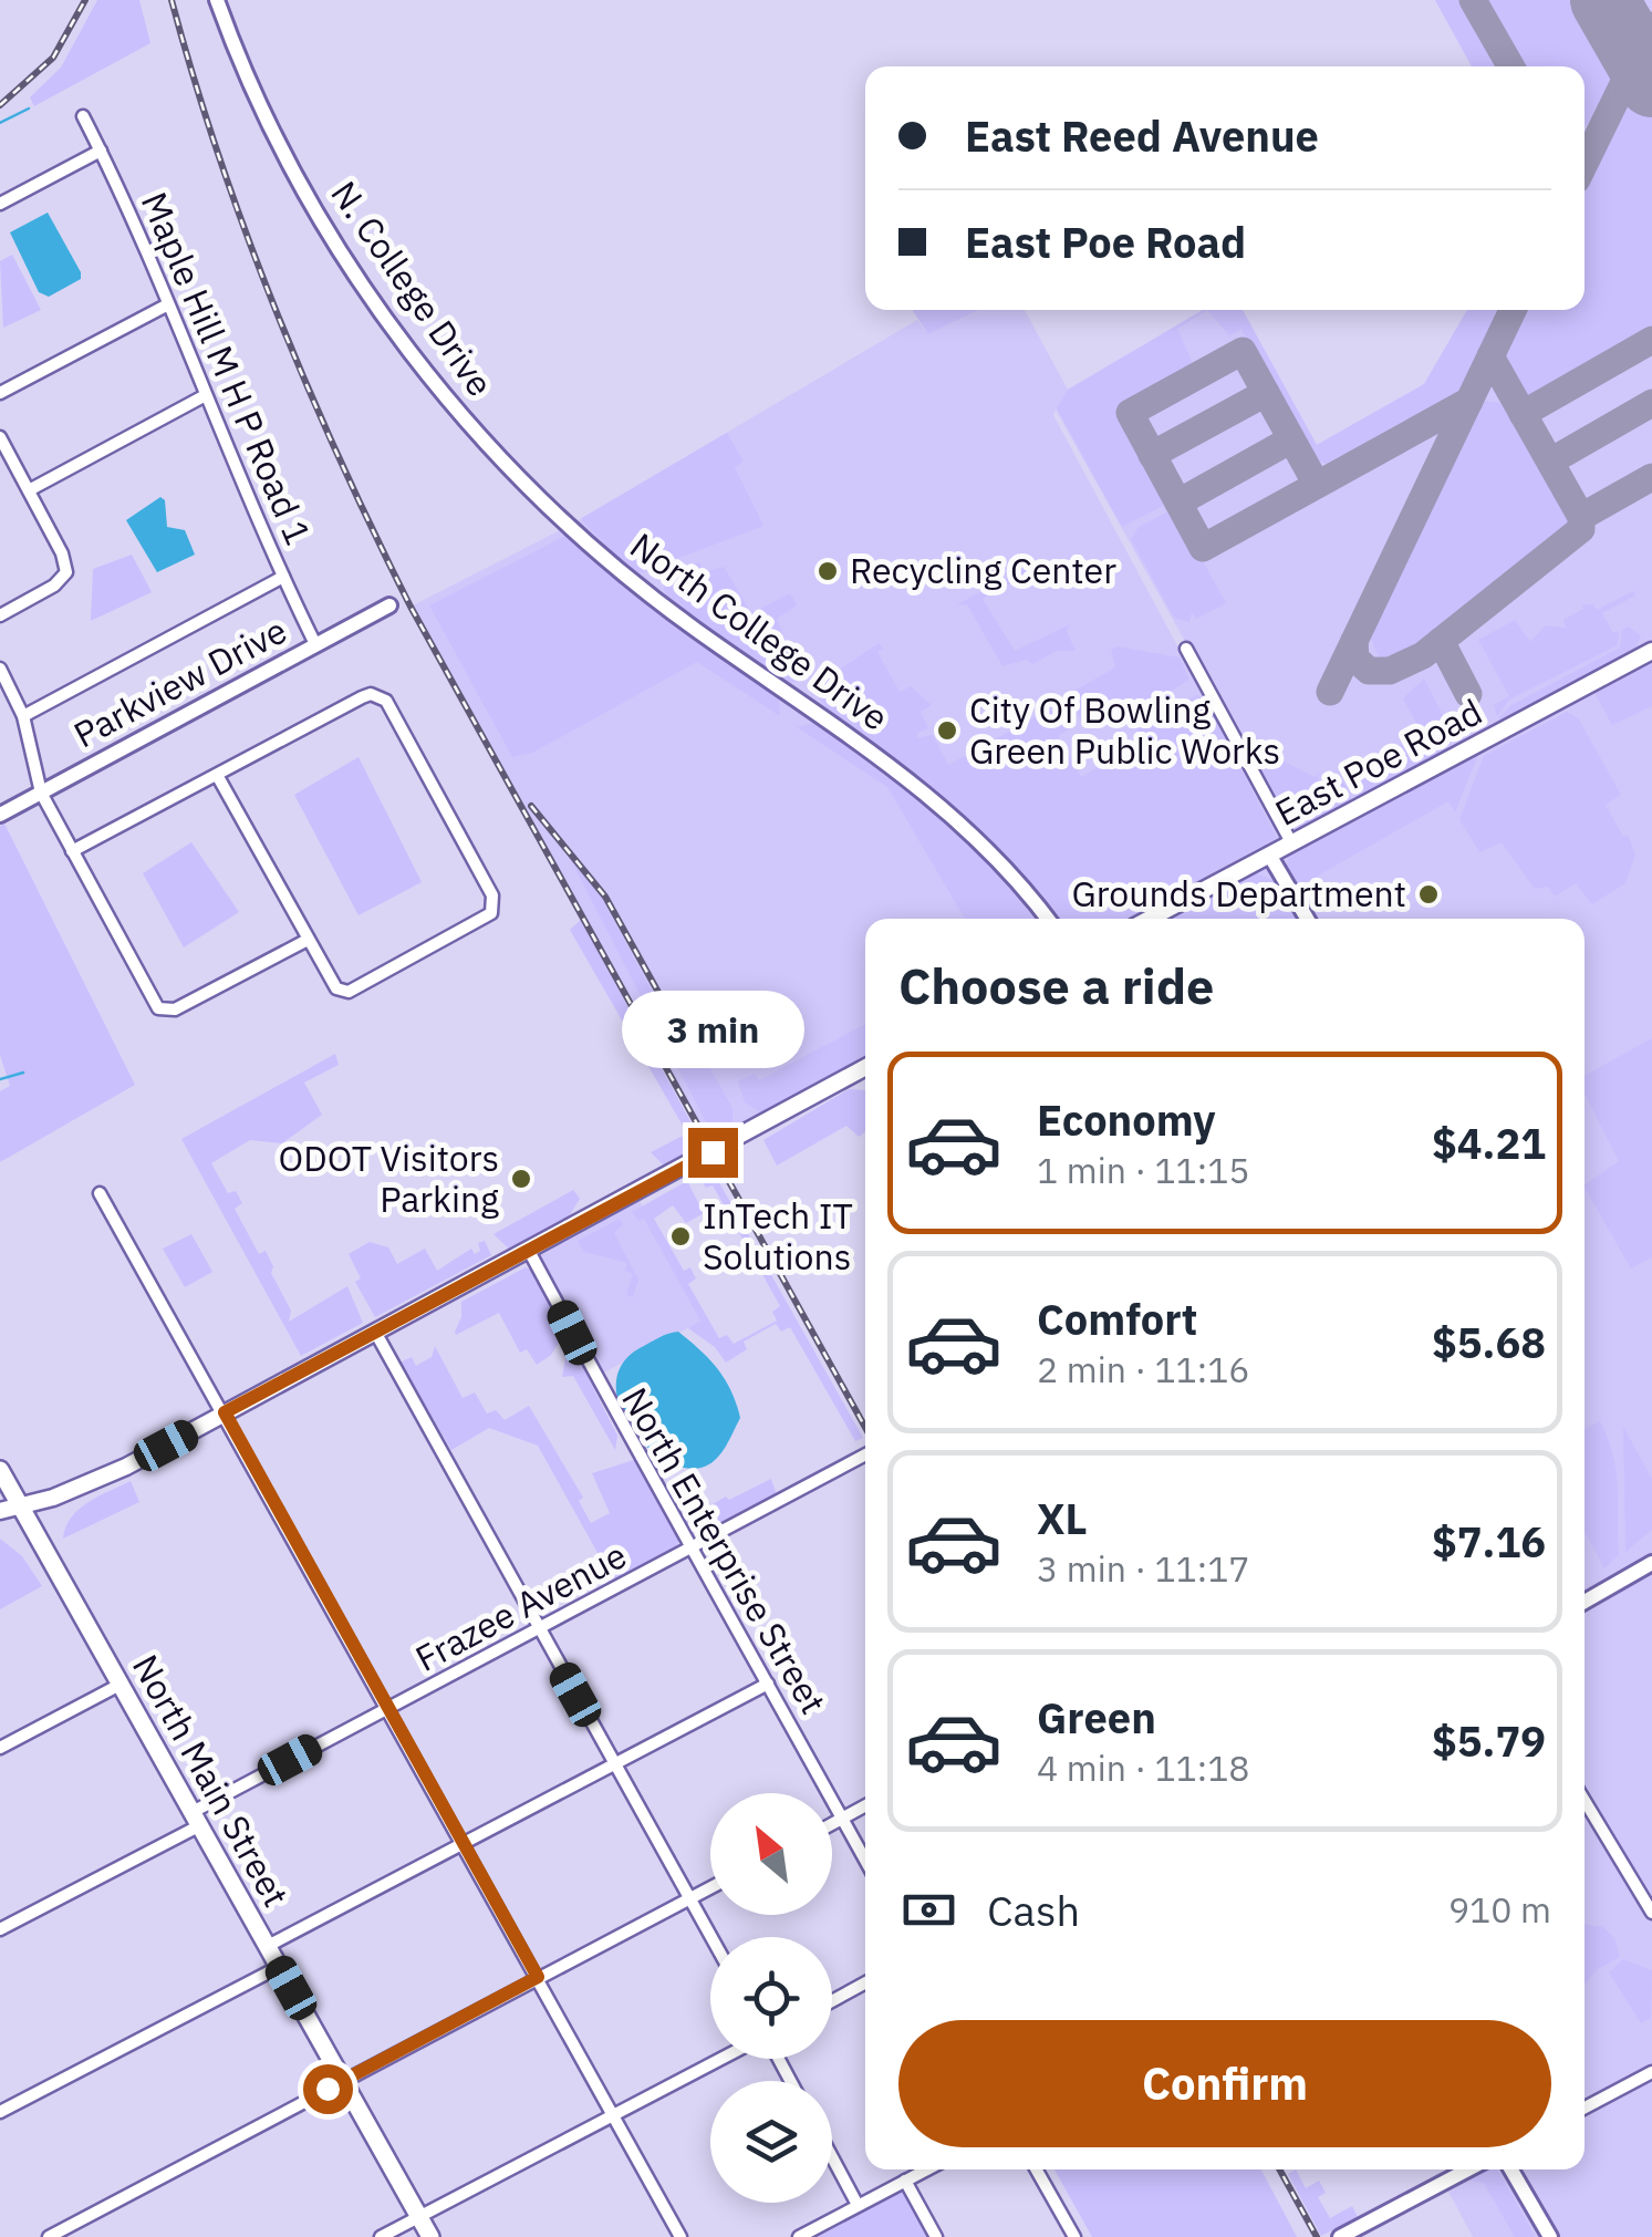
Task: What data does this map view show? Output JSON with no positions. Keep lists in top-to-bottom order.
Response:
{
  "streets": {
    "main road": ["East Poe Road", "North Main Street"],
    "street": [
      "N. College Drive",
      "Maple Hill M H P Road 1",
      "North College Drive",
      "Parkview Drive",
      "North Enterprise Street",
      "Frazee Avenue"
    ]
  },
  "crossings": [
    ["N. College Drive", "North College Drive"],
    ["Maple Hill M H P Road 1", "Parkview Drive"],
    ["North Enterprise Street", "Frazee Avenue"],
    ["Frazee Avenue", "North Main Street"]
  ],
  "places": [
    "Recycling Center",
    "City Of Bowling Green Public Works",
    "Grounds Department",
    "ODOT Visitors Parking",
    "InTech IT Solutions"
  ],
  "north": "top left",
  "page": {
    "banner": ["East Reed Avenue", "East Poe Road"],
    "heading": "Choose a ride",
    "bubble": "3 min",
    "list": [
      {
        "name": "Economy",
        "note": "1 min · 11:15",
        "value": "$4.21"
      },
      {
        "name": "Comfort",
        "note": "2 min · 11:16",
        "value": "$5.68"
      },
      {
        "name": "XL",
        "note": "3 min · 11:17",
        "value": "$7.16"
      },
      {
        "name": "Green",
        "note": "4 min · 11:18",
        "value": "$5.79"
      }
    ],
    "pay": ["Cash", "910 m"],
    "buttons": "Confirm"
  }
}
